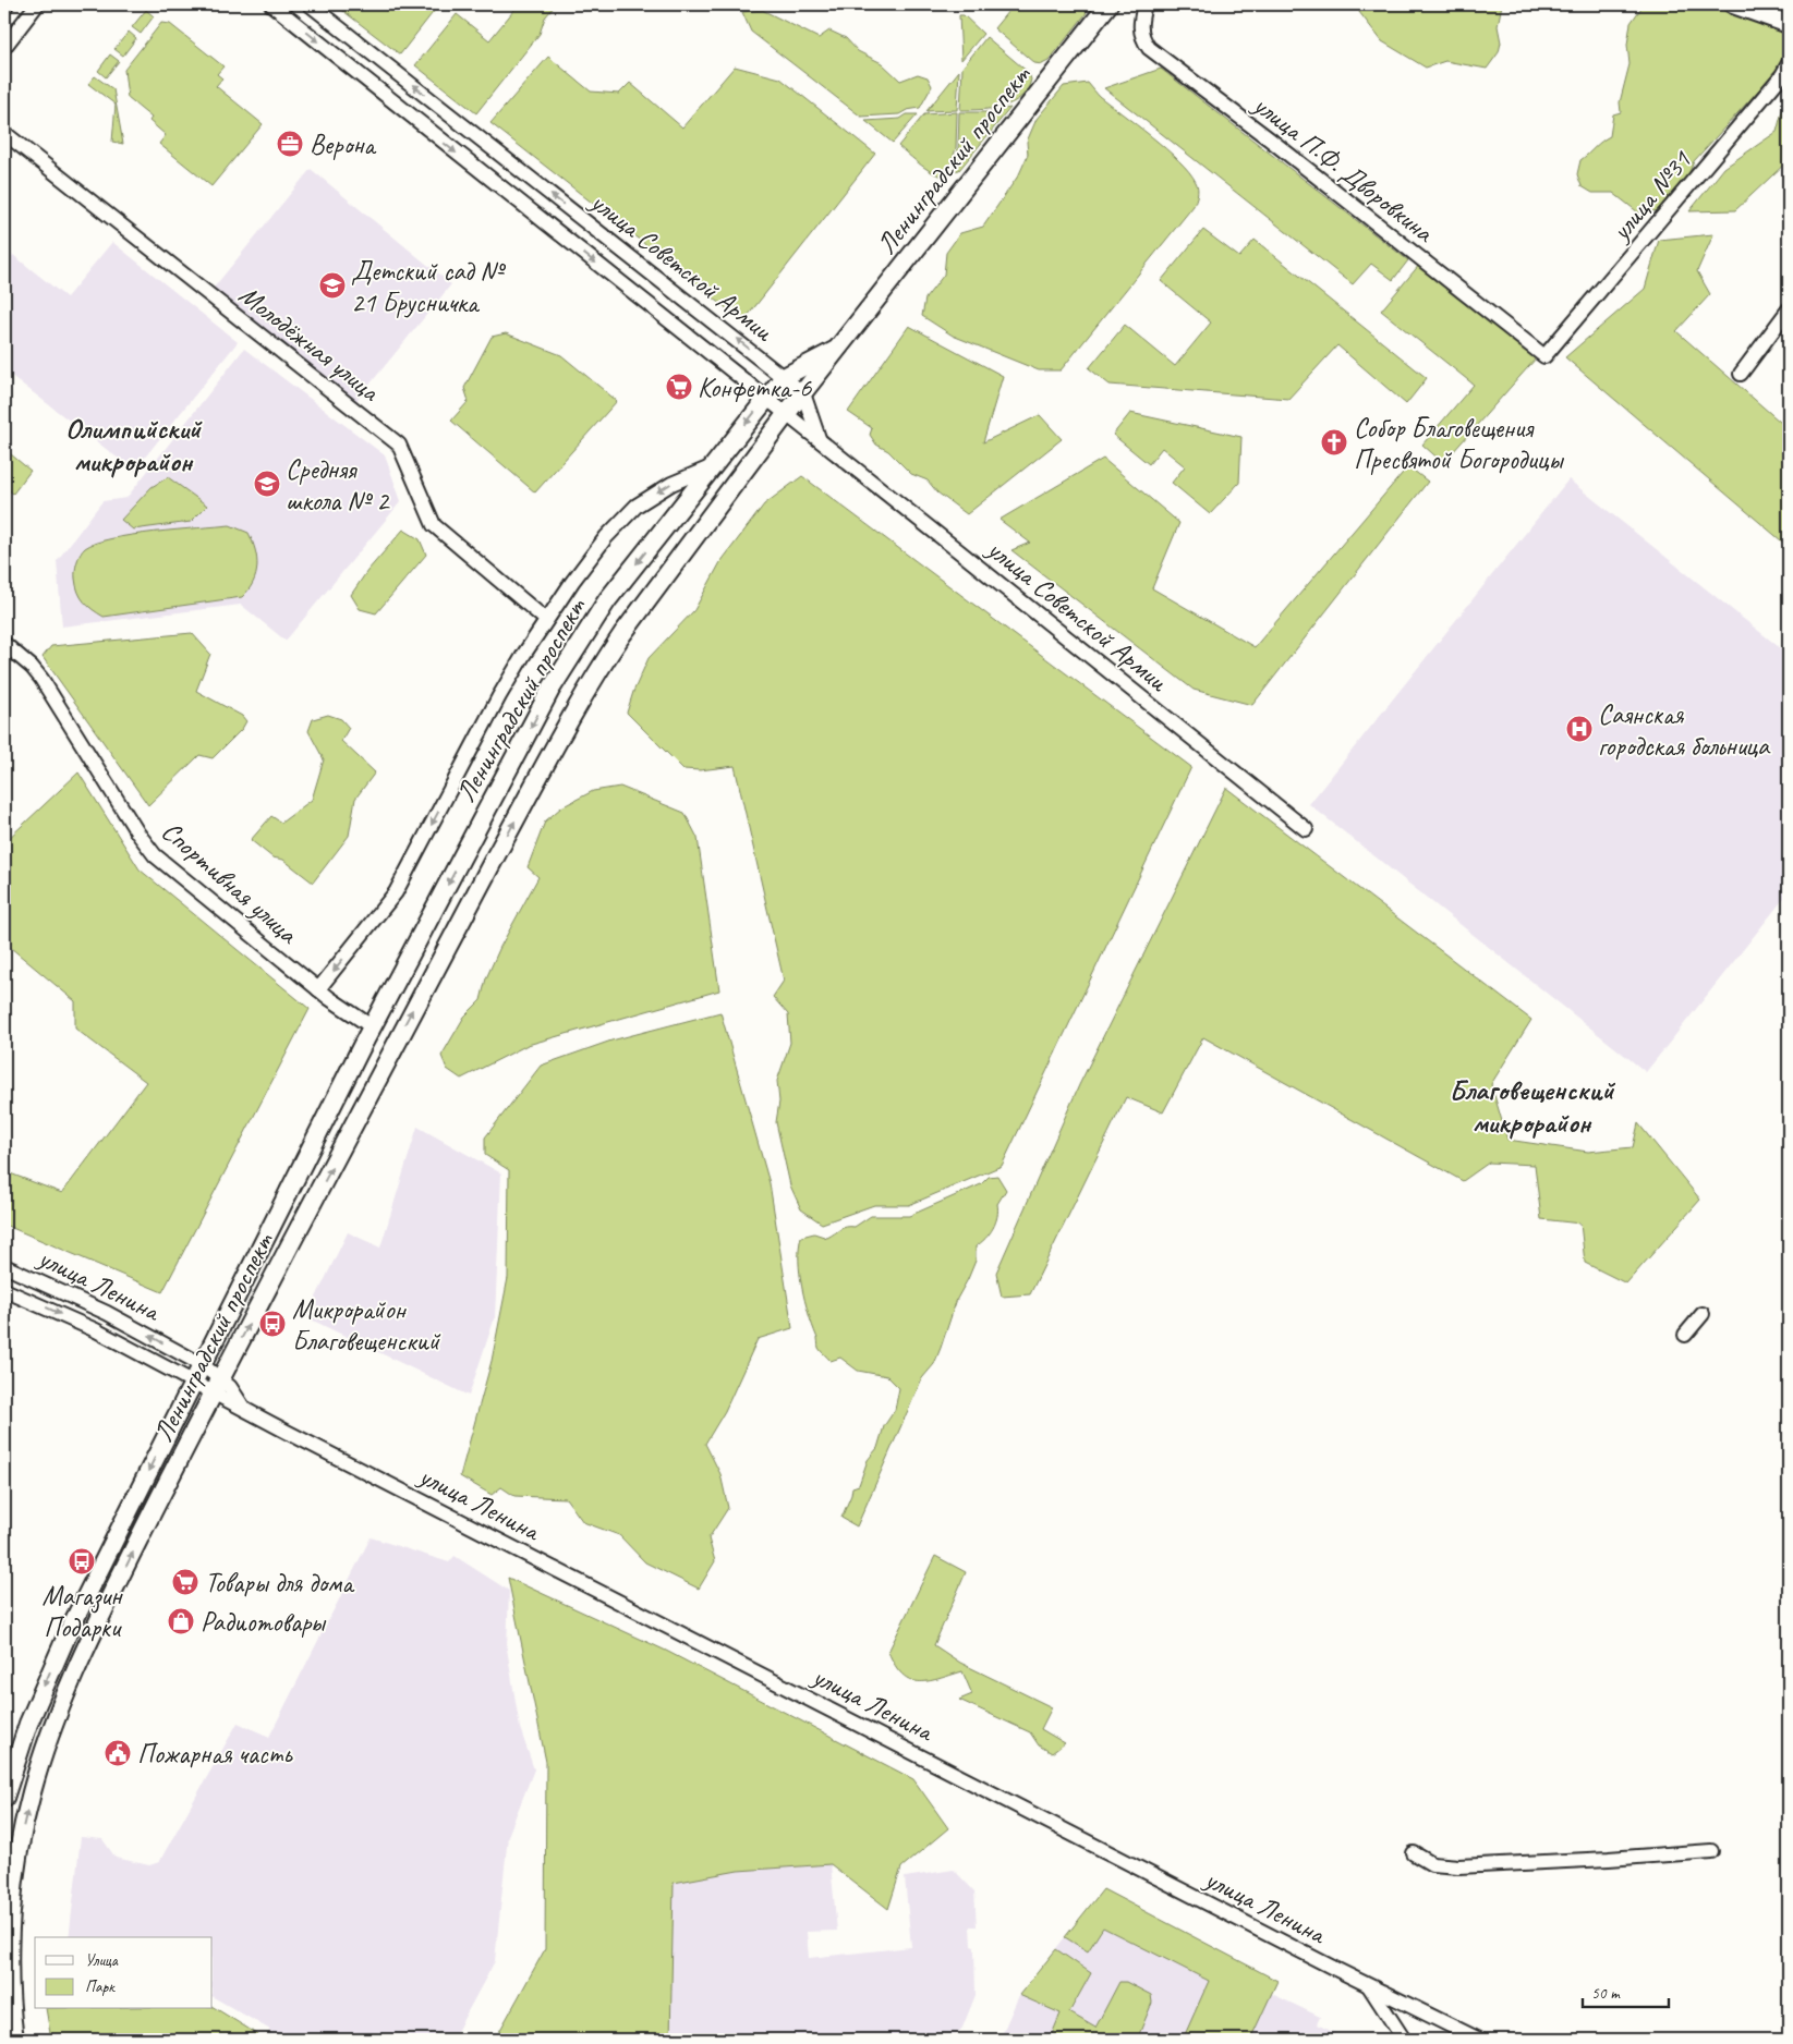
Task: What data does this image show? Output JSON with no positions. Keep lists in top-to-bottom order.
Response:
{
  "streets": {
    "main road": ["Ленинградский проспект"],
    "street": [
      "улица П.Ф. Дворовкина",
      "улица №31",
      "улица Советской Армии",
      "Молодёжная улица",
      "Спортивная улица",
      "улица Ленина"
    ]
  },
  "crossings": [
    ["Ленинградский проспект", "улица Советской Армии"],
    ["Ленинградский проспект", "Спортивная улица"],
    ["Ленинградский проспект", "улица Ленина"],
    ["улица П.Ф. Дворовкина", "улица №31"]
  ],
  "districts": ["Олимпийский микрорайон", "Благовещенский микрорайон"],
  "places": {
    "office": ["Верона"],
    "school or university": ["Детский сад № 21 Брусничка", "Средняя школа № 2"],
    "supermarket": ["Конфетка-6", "Товары для дома"],
    "church": ["Собор Благовещения Пресвятой Богородицы"],
    "hospital": ["Саянская городская больница"],
    "bus stop": ["Микрорайон Благовещенский", "Магазин Подарки"],
    "shop": ["Радиотовары"],
    "public building": ["Пожарная часть"]
  },
  "legend": ["Улица", "Парк"],
  "scale_bar": "50 m"
}
